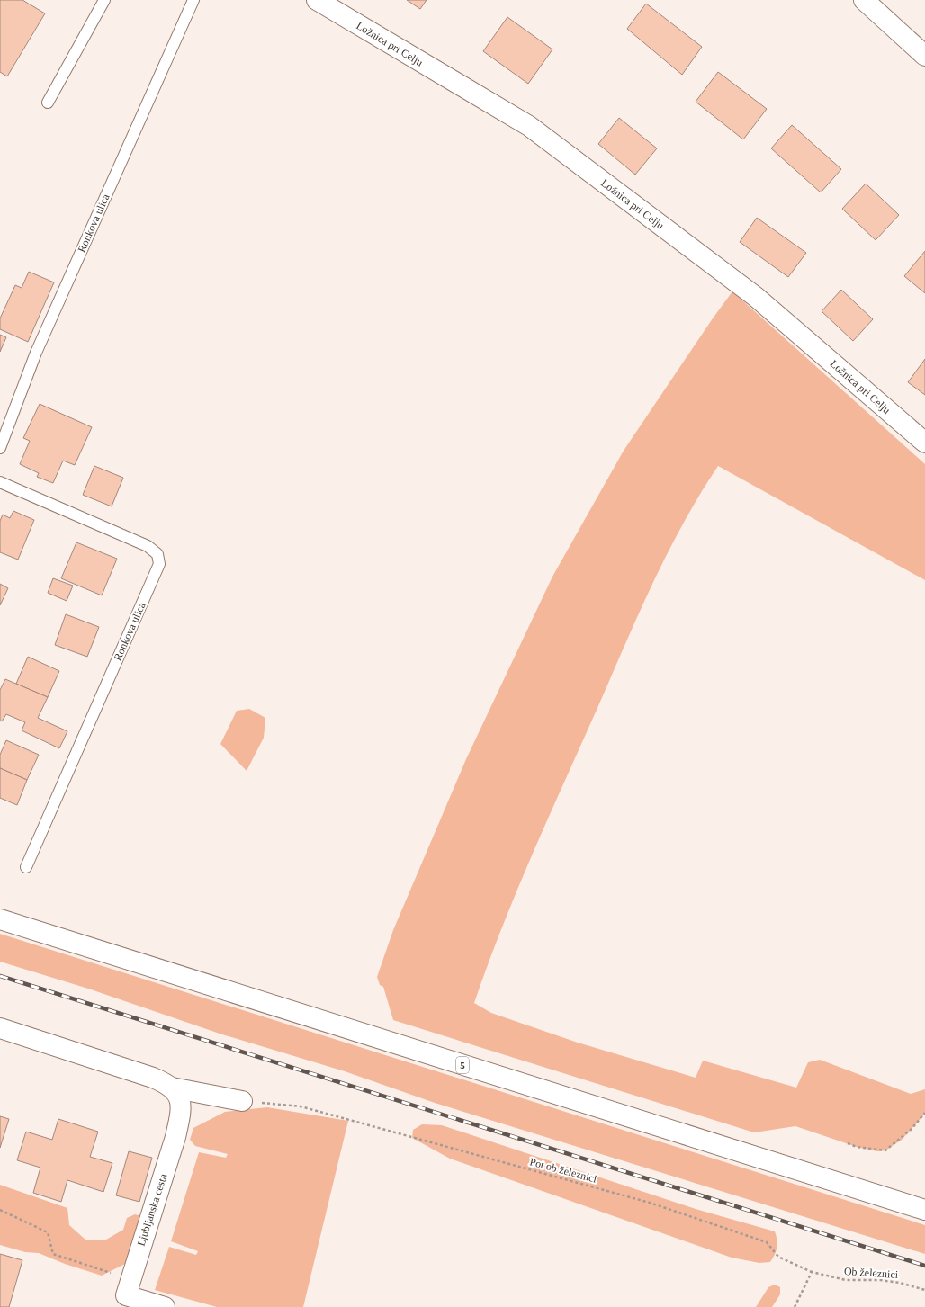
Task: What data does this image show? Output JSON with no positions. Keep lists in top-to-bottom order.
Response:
{
  "streets": {
    "street": ["Ložnica pri Celju", "5", "Ljubljanska cesta"],
    "lane": ["Ronkova ulica"],
    "path": ["Pot ob železnici", "Ob železnici"]
  },
  "crossings": [
    ["Pot ob železnici", "Ob železnici"]
  ]
}
